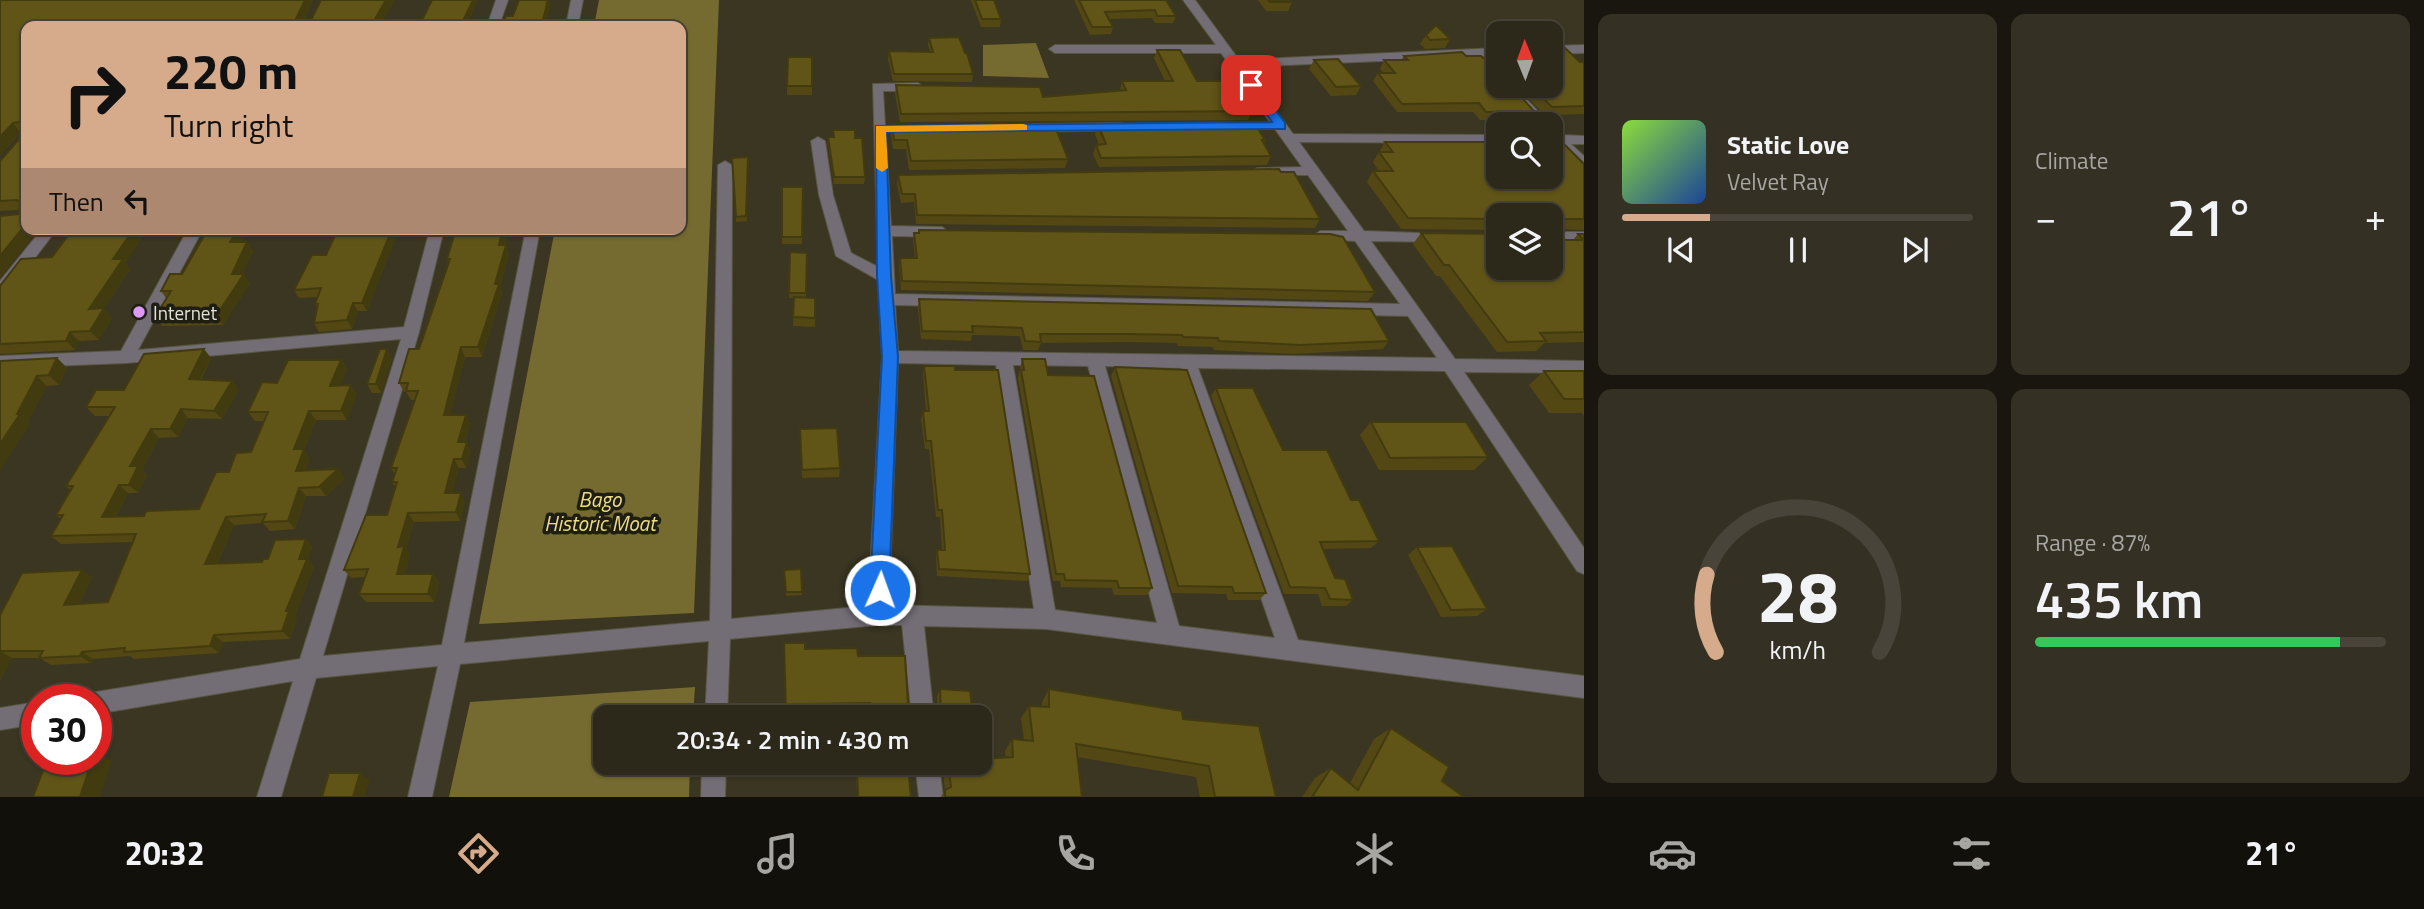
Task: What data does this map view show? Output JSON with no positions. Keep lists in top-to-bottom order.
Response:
{
  "water": ["Bago Historic Moat"],
  "places": ["Internet"],
  "north": "top",
  "page": {
    "tile": [
      "Climate",
      ["Range · 87%", "435 km"]
    ],
    "turn": ["220 m", "Turn right"],
    "song": ["Static Love", "Velvet Ray"],
    "then": "Then",
    "heat": ["−", "21°", "+"],
    "limit": "30",
    "trip": "20:34 · 2 min · 430 m",
    "tabs": ["20:32", "21°"],
    "gauge": ["28", "km/h"]
  }
}
